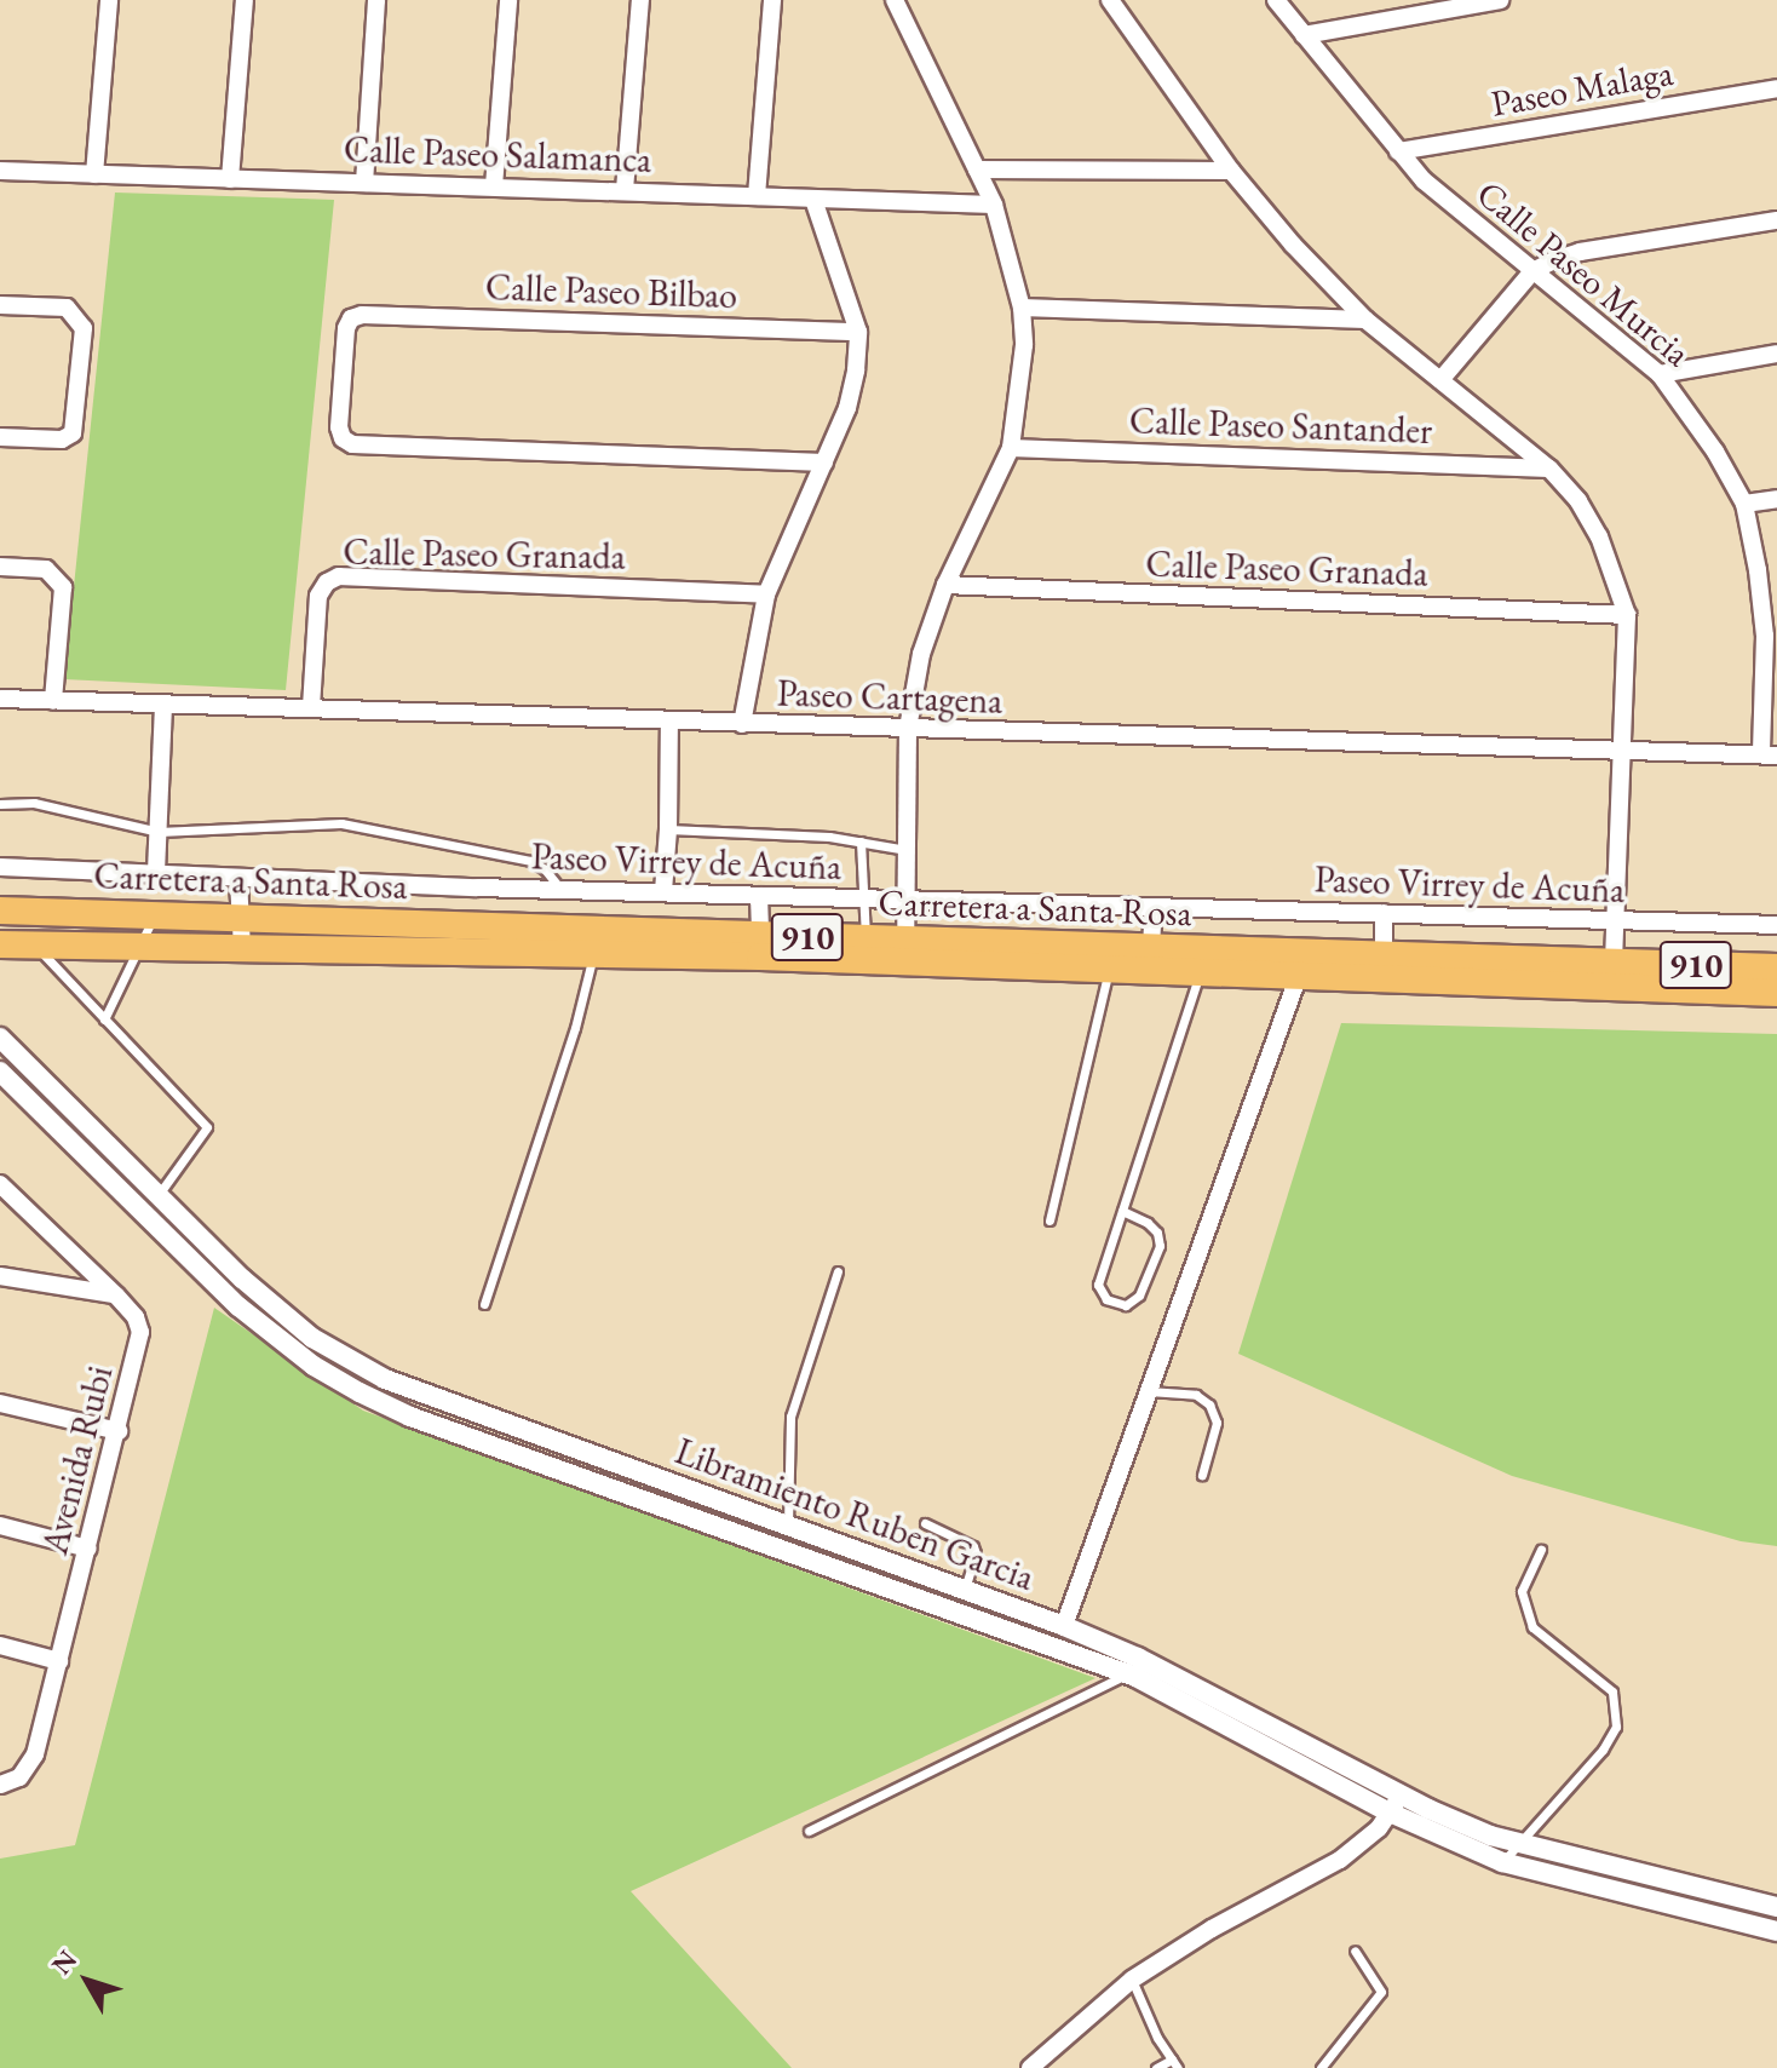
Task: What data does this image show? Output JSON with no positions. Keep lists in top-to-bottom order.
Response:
{
  "streets": {
    "main road": ["Carretera a Santa Rosa", "910"],
    "street": [
      "Paseo Malaga",
      "Calle Paseo Salamanca",
      "Calle Paseo Murcia",
      "Calle Paseo Bilbao",
      "Calle Paseo Santander",
      "Calle Paseo Granada",
      "Paseo Cartagena",
      "Paseo Virrey de Acuña",
      "Avenida Rubi",
      "Libramiento Ruben Garcia"
    ]
  },
  "crossings": [
    ["Paseo Malaga", "Calle Paseo Murcia"],
    ["Calle Paseo Murcia", "Paseo Cartagena"],
    ["Calle Paseo Granada", "Paseo Cartagena"]
  ],
  "north": "top left"
}
